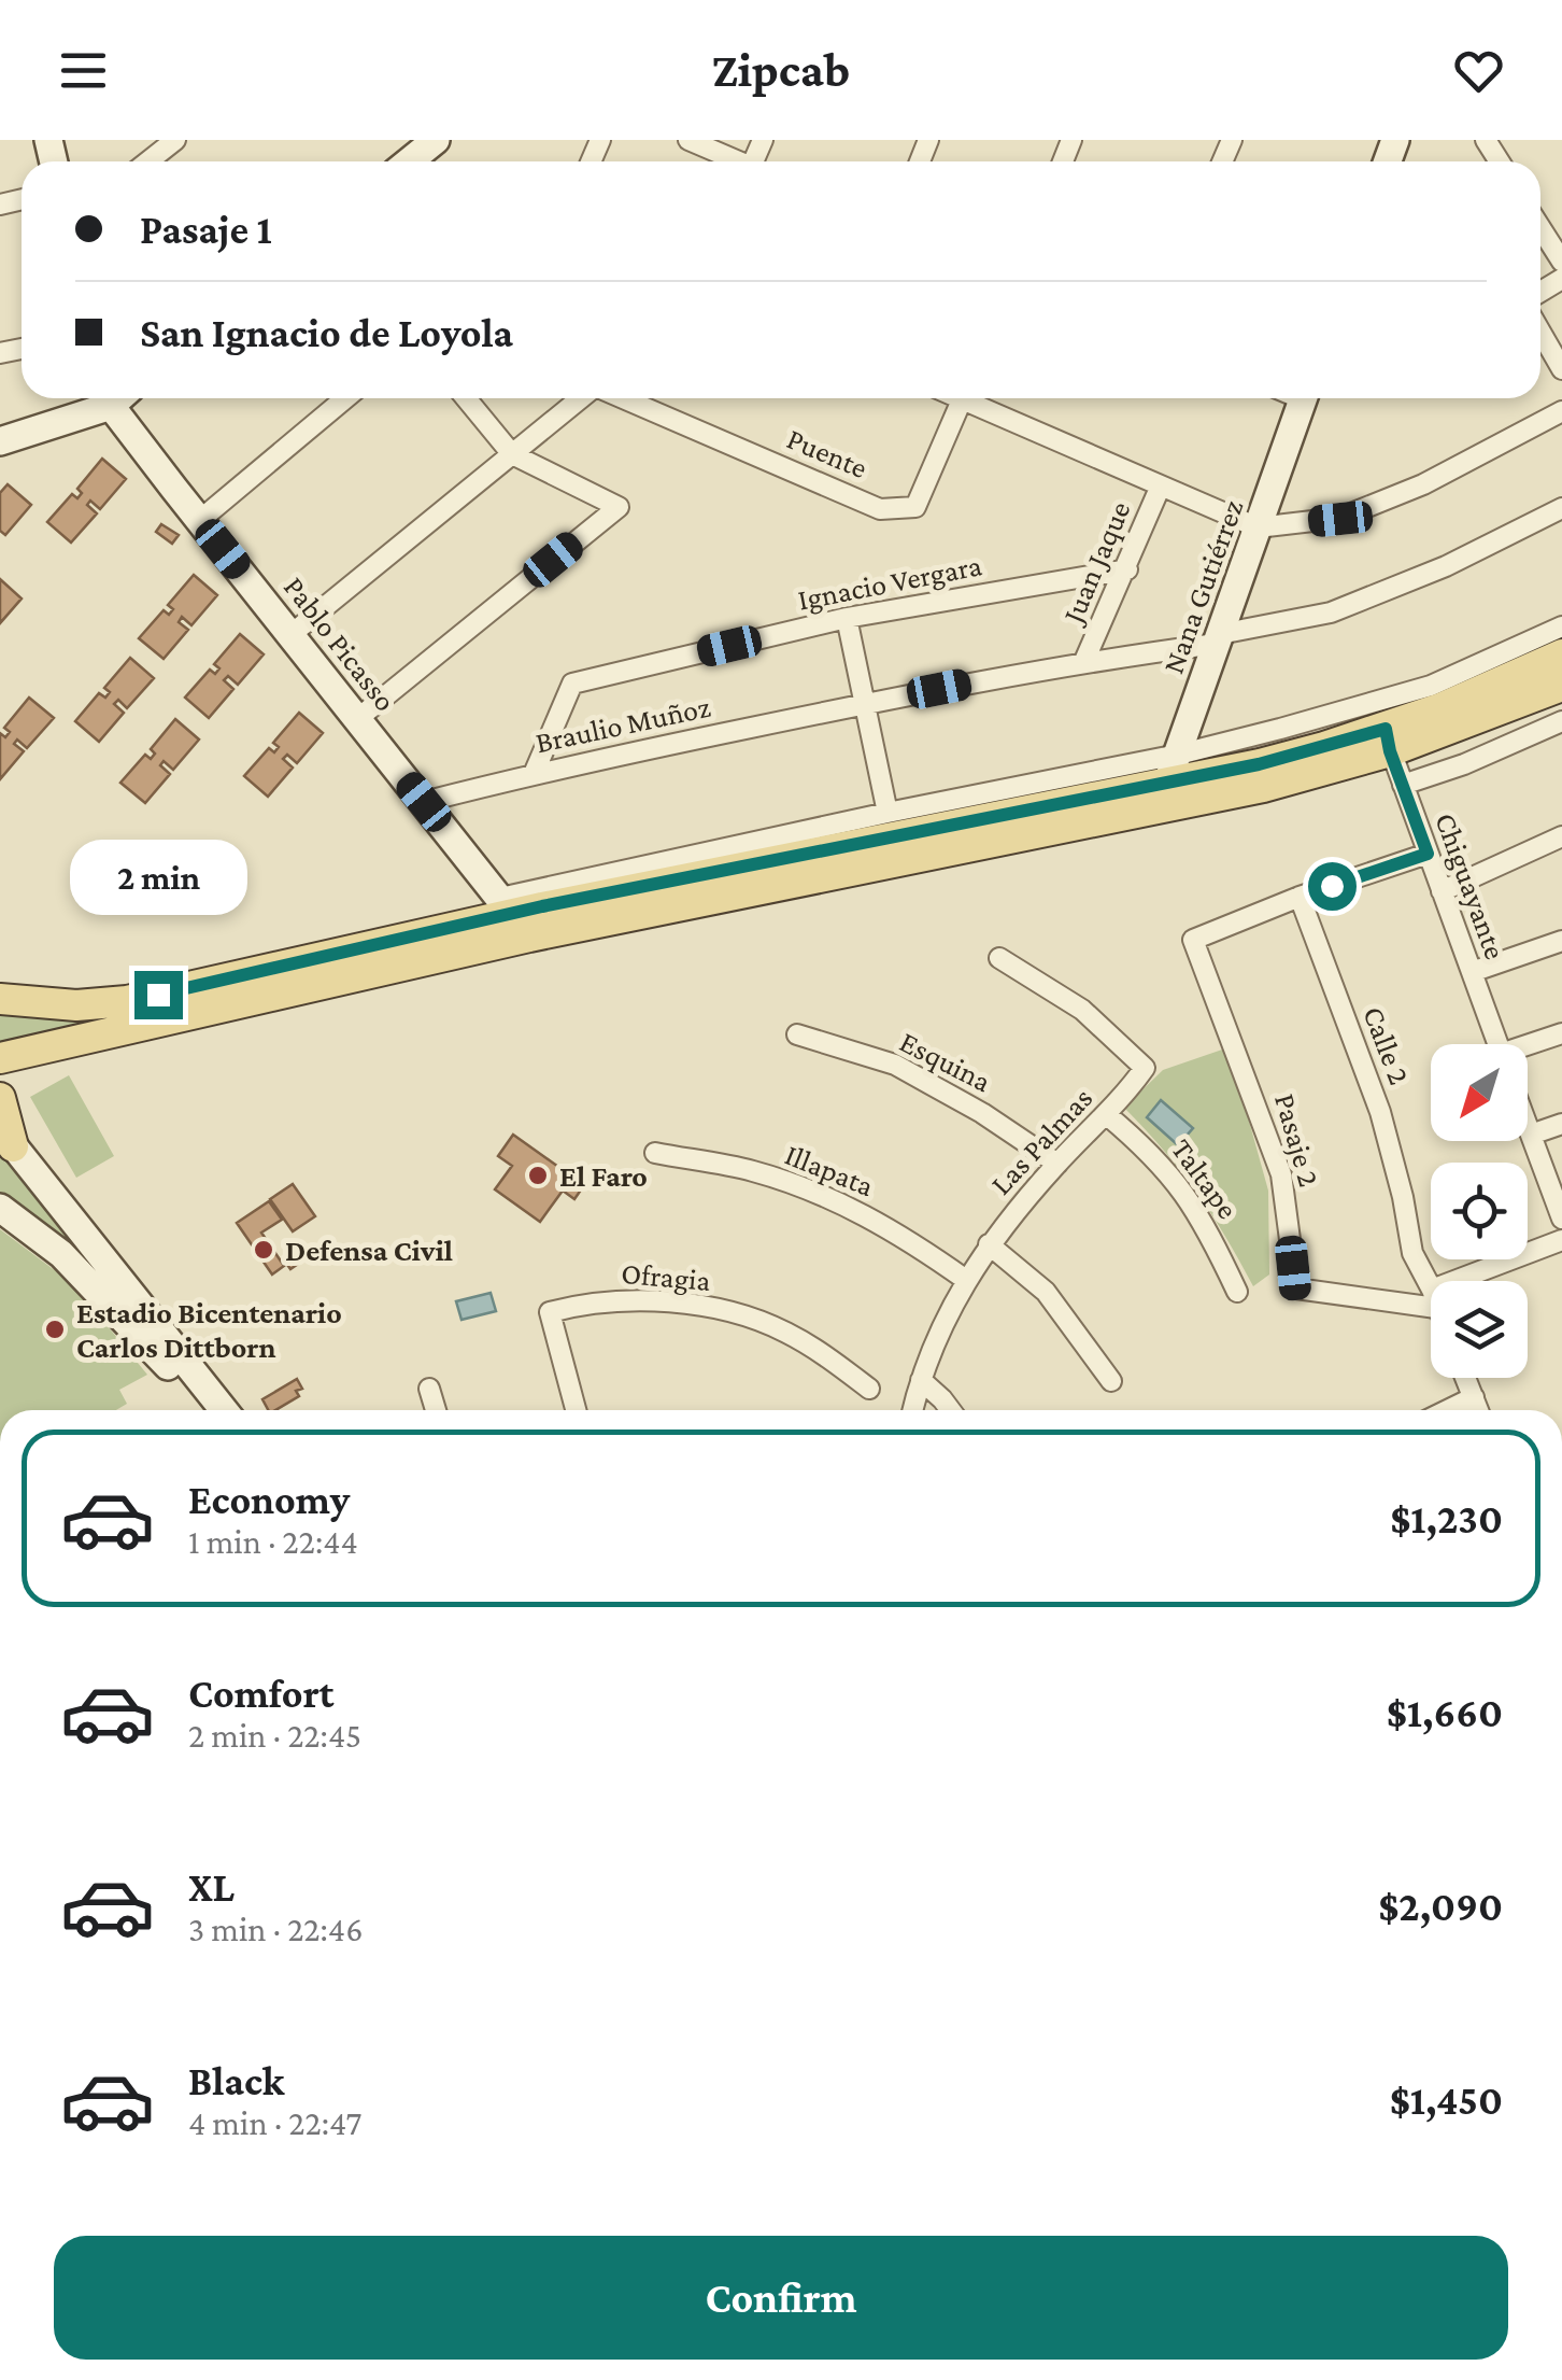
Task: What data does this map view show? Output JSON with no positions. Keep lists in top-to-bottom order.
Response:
{
  "streets": {
    "street": [
      "Puente",
      "Juan Jaque",
      "Ignacio Vergara",
      "Nana Gutiérrez",
      "Pablo Picasso",
      "Braulio Muñoz",
      "Chiguayante",
      "Calle 2",
      "Esquina",
      "Pasaje 2",
      "Las Palmas",
      "Illapata",
      "Taltape",
      "Ofragia"
    ]
  },
  "crossings": [
    ["Juan Jaque", "Ignacio Vergara"],
    ["Juan Jaque", "Braulio Muñoz"],
    ["Ignacio Vergara", "Braulio Muñoz"],
    ["Nana Gutiérrez", "Braulio Muñoz"],
    ["Pablo Picasso", "Braulio Muñoz"],
    ["Calle 2", "Pasaje 2"],
    ["Esquina", "Las Palmas"],
    ["Las Palmas", "Illapata"],
    ["Las Palmas", "Taltape"]
  ],
  "places": ["El Faro", "Defensa Civil", "Estadio Bicentenario Carlos Dittborn"],
  "north": "bottom left",
  "page": {
    "header": "Zipcab",
    "banner": ["Pasaje 1", "San Ignacio de Loyola"],
    "bubble": "2 min",
    "list": [
      {
        "name": "Economy",
        "note": "1 min · 22:44",
        "value": "$1,230"
      },
      {
        "name": "Comfort",
        "note": "2 min · 22:45",
        "value": "$1,660"
      },
      {
        "name": "XL",
        "note": "3 min · 22:46",
        "value": "$2,090"
      },
      {
        "name": "Black",
        "note": "4 min · 22:47",
        "value": "$1,450"
      }
    ],
    "buttons": "Confirm"
  }
}
